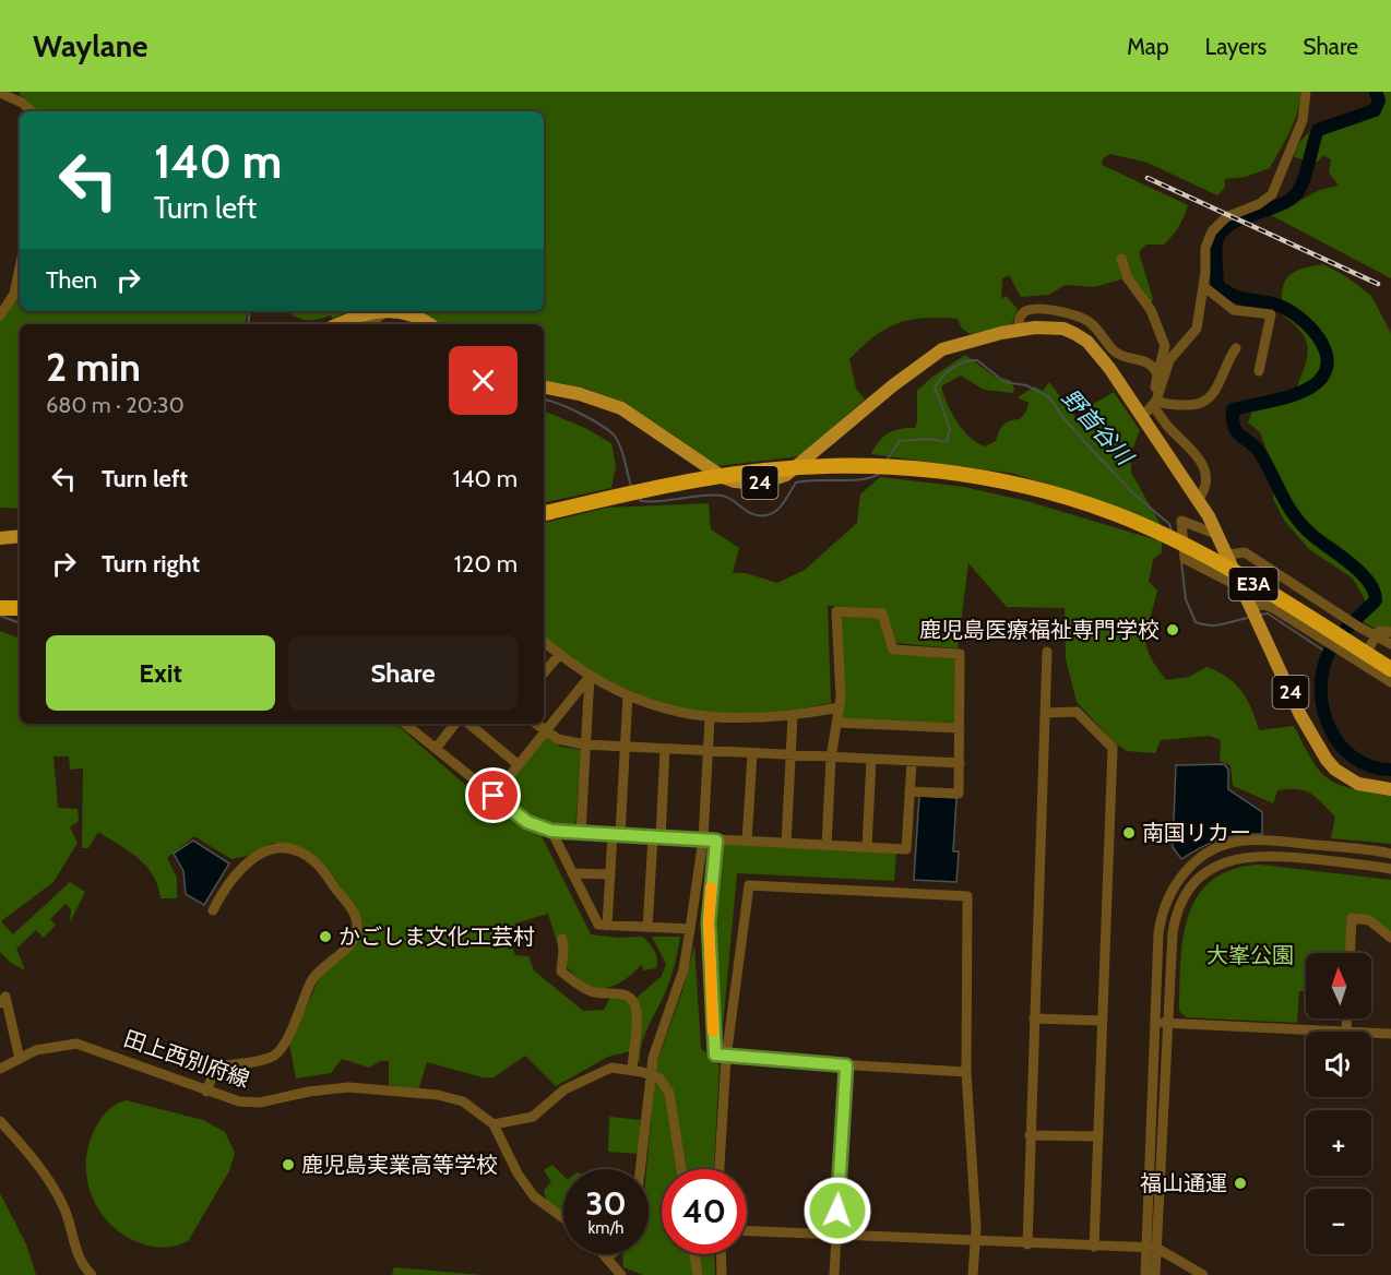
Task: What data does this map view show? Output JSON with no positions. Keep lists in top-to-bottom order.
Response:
{
  "streets": {
    "highway": ["E3A"],
    "main road": ["24"],
    "street": ["田上西別府線"]
  },
  "water": ["野首谷川"],
  "parks": ["大峯公園"],
  "places": [
    "鹿児島医療福祉専門学校",
    "南国リカー",
    "かごしま文化工芸村",
    "鹿児島実業高等学校",
    "福山通運"
  ],
  "north": "top",
  "page": {
    "header": "Waylane",
    "nav": ["Map", "Layers", "Share"],
    "turn": ["140 m", "Turn left"],
    "then": "Then",
    "heading": ["2 min", "680 m · 20:30"],
    "list": [
      {
        "name": "Turn left",
        "value": "140 m"
      },
      {
        "name": "Turn right",
        "value": "120 m"
      }
    ],
    "buttons": ["Exit", "Share"],
    "map_buttons": ["+", "−"],
    "speed": "30 km/h",
    "limit": "40"
  }
}
